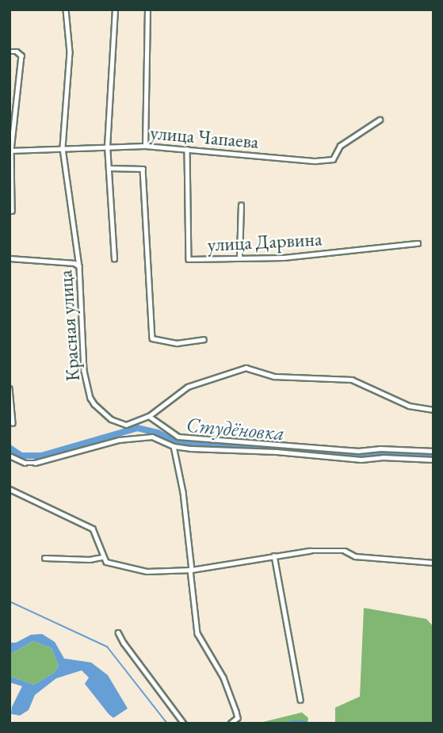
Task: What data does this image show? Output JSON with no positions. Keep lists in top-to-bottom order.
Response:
{
  "streets": {
    "street": ["улица Чапаева", "улица Дарвина", "Красная улица"]
  },
  "crossings": [
    ["улица Чапаева", "улица Дарвина"],
    ["улица Чапаева", "Красная улица"]
  ],
  "water": ["Студёновка"]
}
